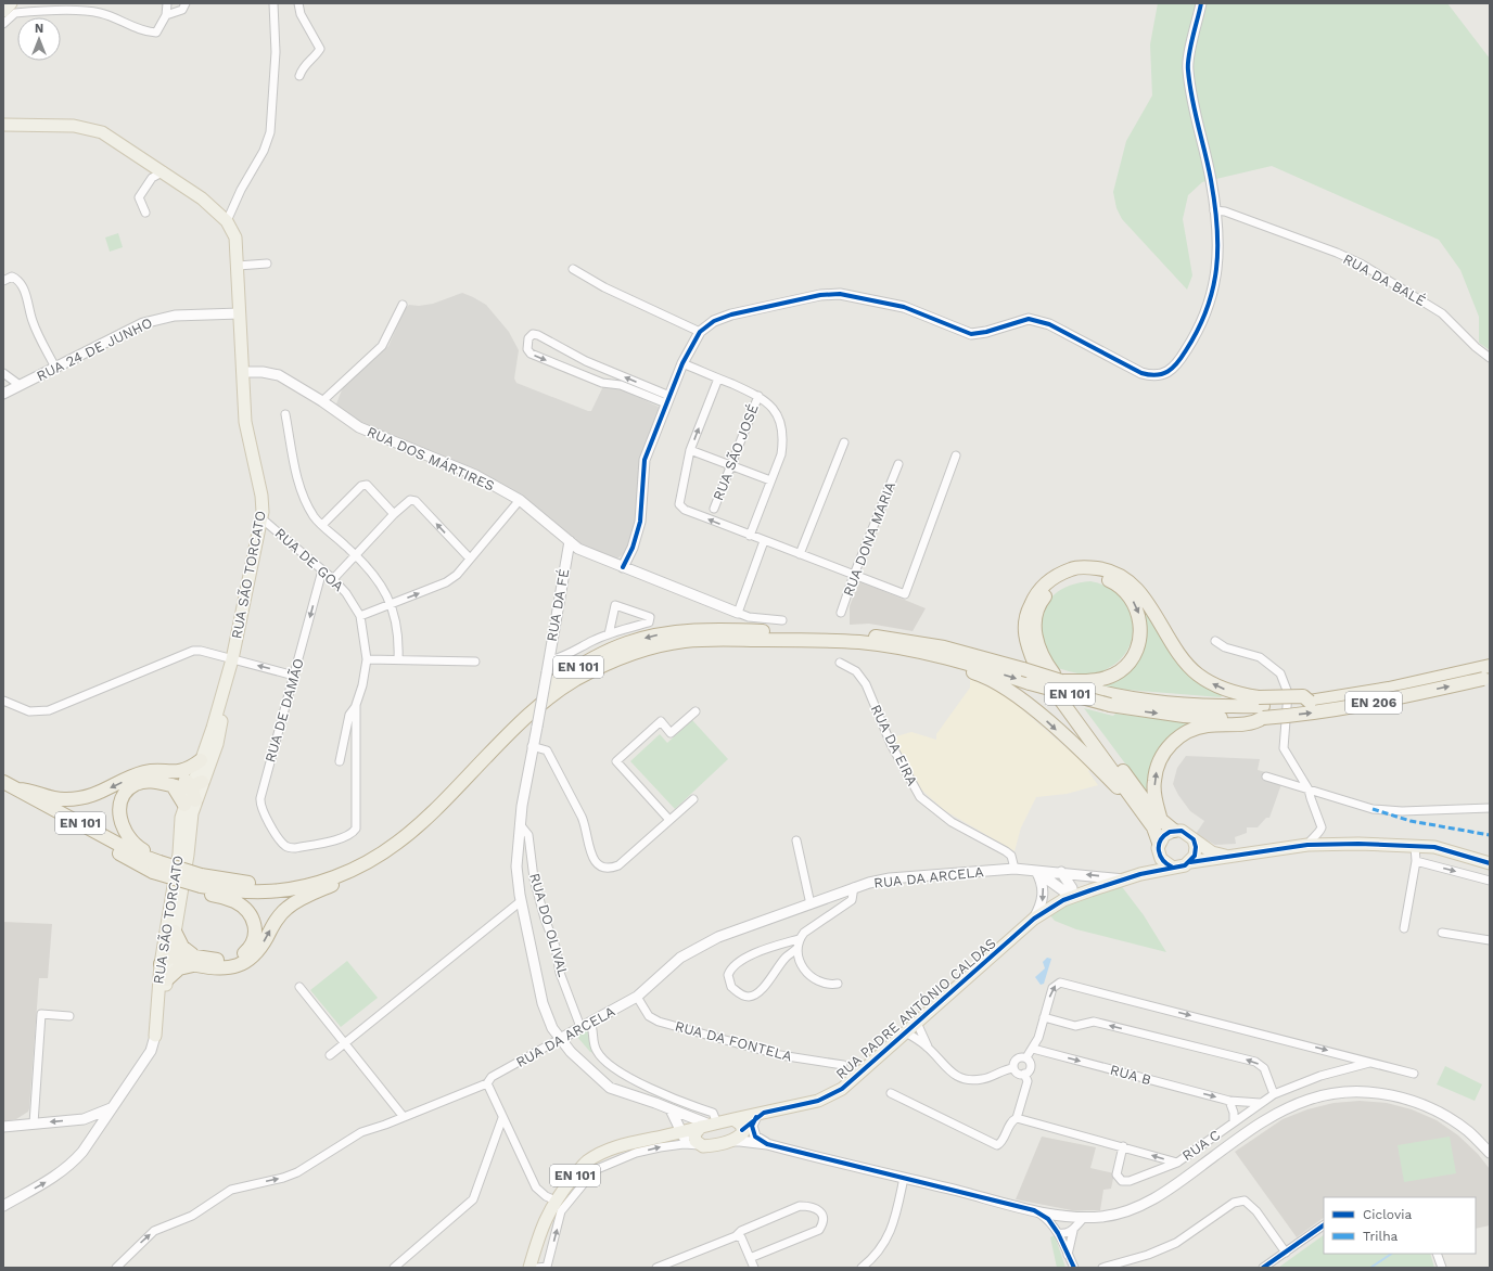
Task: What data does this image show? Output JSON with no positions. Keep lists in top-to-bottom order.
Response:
{
  "streets": {
    "highway": ["EN 101", "EN 206"],
    "main road": ["RUA SÃO TORCATO", "RUA PADRE ANTÓNIO CALDAS"],
    "street": [
      "RUA DA BALÉ",
      "RUA 24 DE JUNHO",
      "RUA SÃO JOSÉ",
      "RUA DOS MÁRTIRES",
      "RUA DONA MARIA",
      "RUA DE GOA",
      "RUA DA FÉ",
      "RUA DE DAMÃO",
      "RUA DA EIRA",
      "RUA DA ARCELA",
      "RUA DO OLIVAL",
      "RUA DA FONTELA",
      "RUA B",
      "RUA C"
    ]
  },
  "crossings": [
    ["RUA 24 DE JUNHO", "RUA SÃO TORCATO"],
    ["RUA DOS MÁRTIRES", "RUA SÃO TORCATO"],
    ["RUA DOS MÁRTIRES", "RUA DA FÉ"],
    ["RUA DE GOA", "RUA SÃO TORCATO"],
    ["RUA DE GOA", "RUA DE DAMÃO"],
    ["RUA DA FÉ", "RUA DA ARCELA"],
    ["RUA DA FÉ", "RUA DO OLIVAL"],
    ["RUA DA FÉ", "RUA PADRE ANTÓNIO CALDAS"],
    ["EN 101", "EN 206"],
    ["EN 101", "RUA PADRE ANTÓNIO CALDAS"],
    ["RUA DA EIRA", "RUA DA ARCELA"],
    ["RUA DA ARCELA", "RUA DO OLIVAL"],
    ["RUA DA ARCELA", "RUA PADRE ANTÓNIO CALDAS"],
    ["RUA DA ARCELA", "RUA DA FONTELA"],
    ["RUA B", "RUA C"]
  ],
  "one_way": ["RUA DE DAMÃO"],
  "legend": ["Ciclovia", "Trilha"],
  "north": "top"
}
